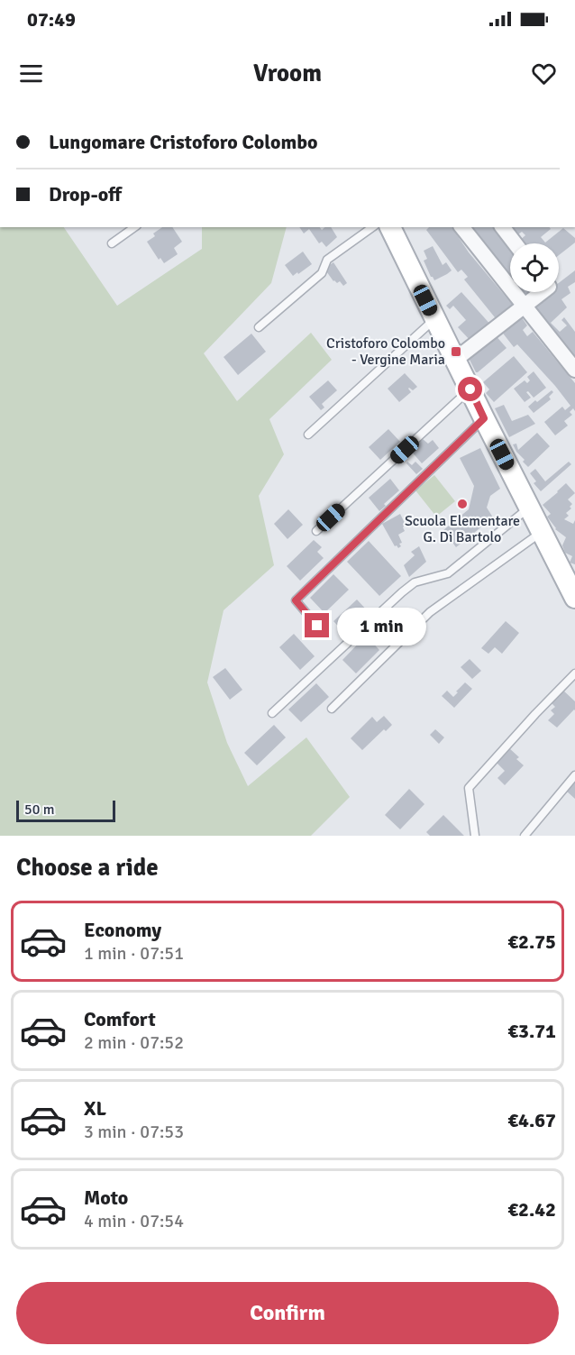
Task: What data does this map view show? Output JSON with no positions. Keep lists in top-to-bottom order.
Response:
{
  "places": {
    "transit": ["Cristoforo Colombo - Vergine Maria"],
    "other": ["Scuola Elementare G. Di Bartolo"]
  },
  "scale_bar": "50 m",
  "page": {
    "status": "07:49",
    "header": "Vroom",
    "banner": ["Lungomare Cristoforo Colombo", "Drop-off"],
    "bubble": "1 min",
    "scale": "50 m",
    "heading": "Choose a ride",
    "list": [
      {
        "name": "Economy",
        "note": "1 min · 07:51",
        "value": "€2.75"
      },
      {
        "name": "Comfort",
        "note": "2 min · 07:52",
        "value": "€3.71"
      },
      {
        "name": "XL",
        "note": "3 min · 07:53",
        "value": "€4.67"
      },
      {
        "name": "Moto",
        "note": "4 min · 07:54",
        "value": "€2.42"
      }
    ],
    "buttons": "Confirm"
  }
}
